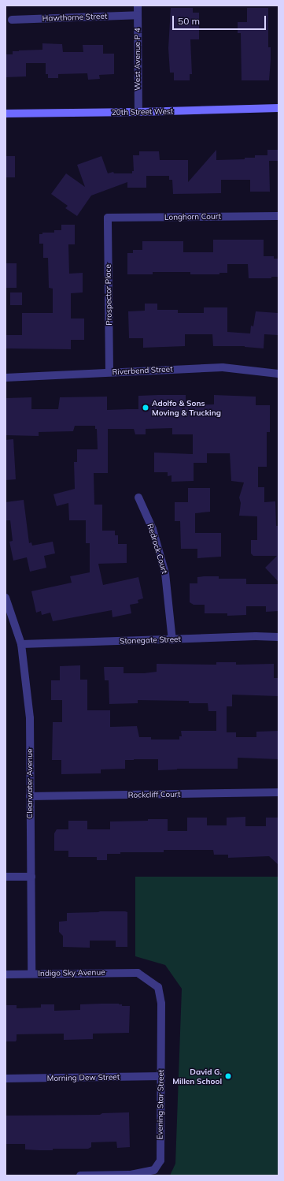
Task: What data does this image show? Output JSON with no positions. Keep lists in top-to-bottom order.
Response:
{
  "streets": {
    "street": [
      "Hawthorne Street",
      "West Avenue P 4",
      "20th Street West",
      "Longhorn Court",
      "Prospector Place",
      "Riverbend Street",
      "Redrock Court",
      "Stonegate Street",
      "Clearwater Avenue",
      "Rockcliff Court",
      "Indigo Sky Avenue",
      "Morning Dew Street",
      "Evening Star Street"
    ]
  },
  "crossings": [
    ["Hawthorne Street", "West Avenue P 4"],
    ["West Avenue P 4", "20th Street West"],
    ["Longhorn Court", "Prospector Place"],
    ["Prospector Place", "Riverbend Street"],
    ["Redrock Court", "Stonegate Street"],
    ["Stonegate Street", "Clearwater Avenue"],
    ["Clearwater Avenue", "Rockcliff Court"],
    ["Clearwater Avenue", "Indigo Sky Avenue"],
    ["Indigo Sky Avenue", "Evening Star Street"],
    ["Morning Dew Street", "Evening Star Street"]
  ],
  "places": ["Adolfo & Sons Moving & Trucking", "David G. Millen School"],
  "scale_bar": "50 m"
}
